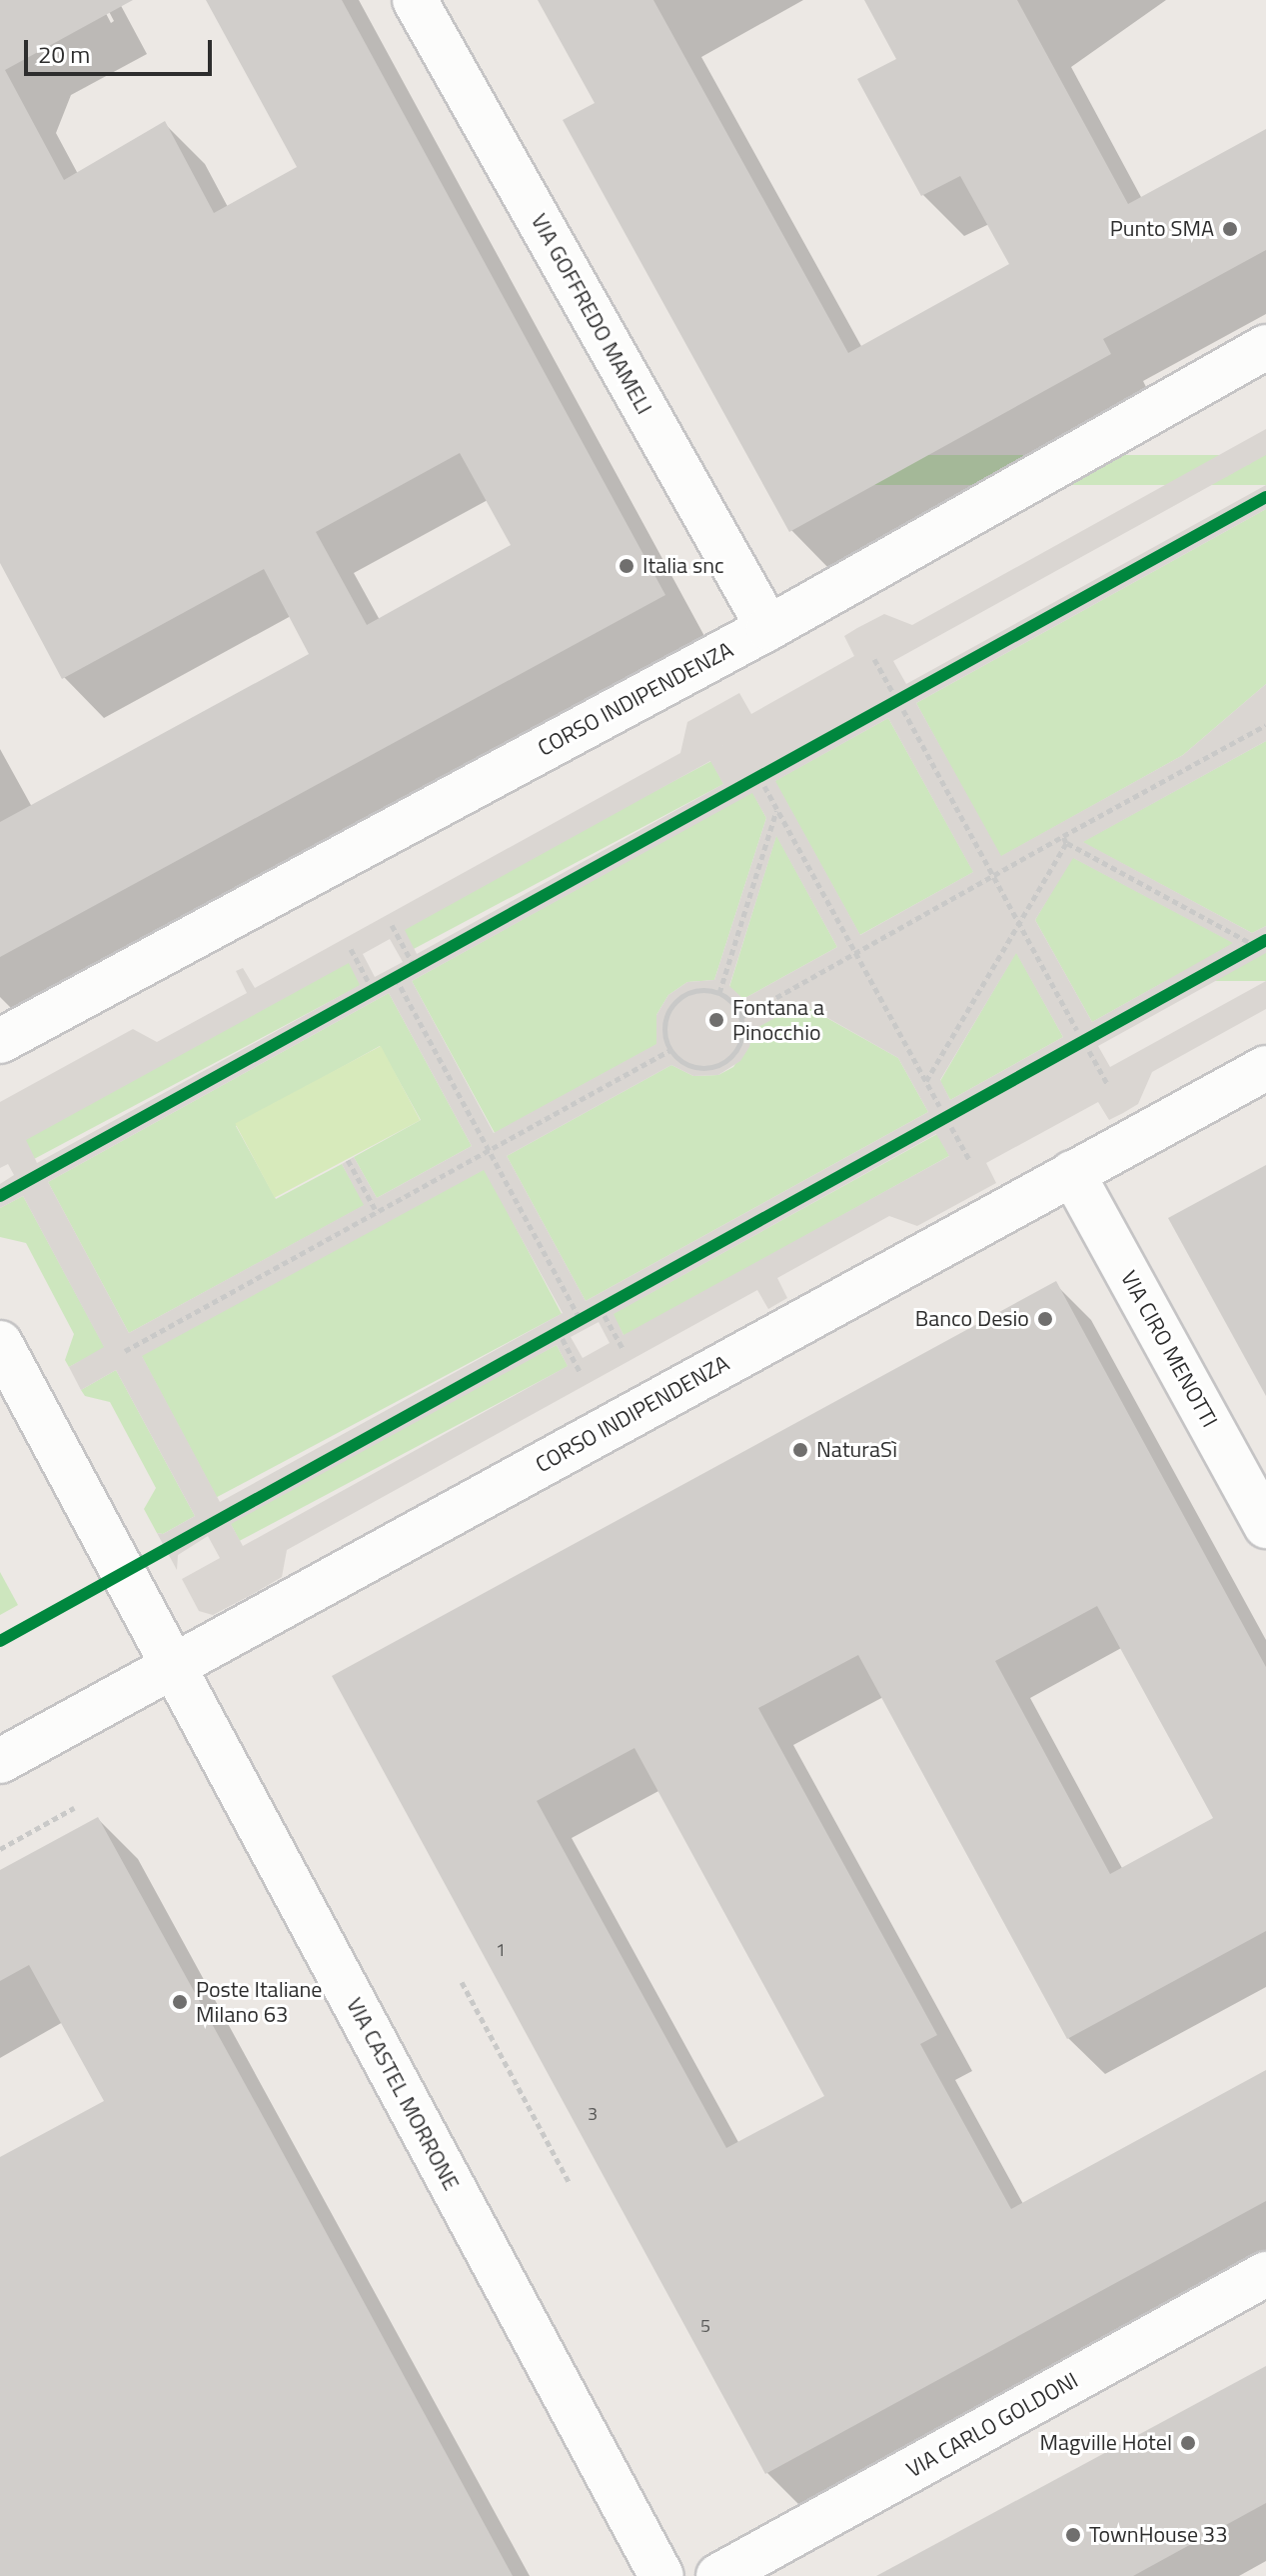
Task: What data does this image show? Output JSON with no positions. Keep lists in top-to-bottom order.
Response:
{
  "streets": {
    "street": [
      "VIA GOFFREDO MAMELI",
      "CORSO INDIPENDENZA",
      "VIA CIRO MENOTTI",
      "VIA CASTEL MORRONE",
      "VIA CARLO GOLDONI"
    ]
  },
  "crossings": [
    ["VIA GOFFREDO MAMELI", "CORSO INDIPENDENZA"],
    ["CORSO INDIPENDENZA", "VIA CIRO MENOTTI"],
    ["CORSO INDIPENDENZA", "VIA CASTEL MORRONE"]
  ],
  "places": [
    "Punto SMA",
    "Italia snc",
    "Fontana a Pinocchio",
    "Banco Desio",
    "NaturaSì",
    "Poste Italiane Milano 63",
    "Magville Hotel",
    "TownHouse 33"
  ],
  "house_numbers": ["1", "3", "5"],
  "scale_bar": "20 m"
}
